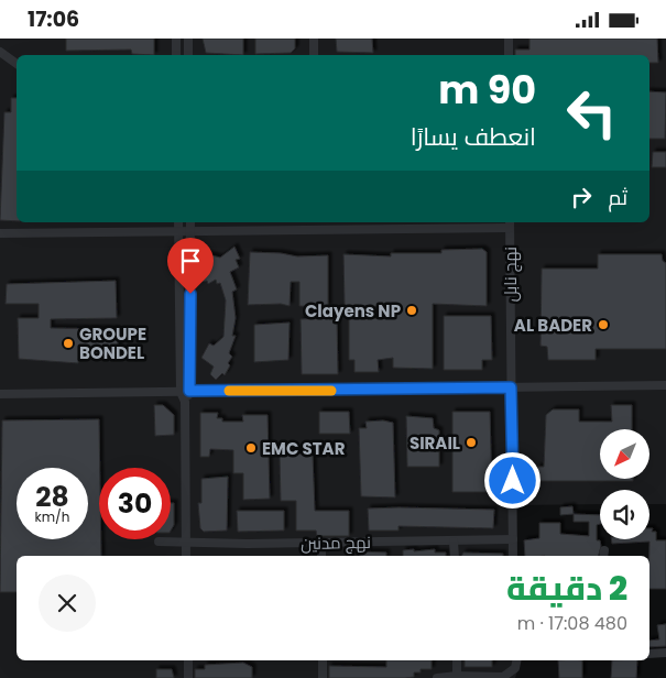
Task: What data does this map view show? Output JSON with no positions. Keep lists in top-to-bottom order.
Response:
{
  "streets": {
    "street": ["نهج نابل", "نهج مدنين"]
  },
  "crossings": [
    ["نهج نابل", "نهج مدنين"]
  ],
  "places": [
    "Clayens NP",
    "AL BADER",
    "GROUPE BONDEL",
    "SIRAIL",
    "EMC STAR"
  ],
  "north": "bottom left",
  "page": {
    "status": "17:06",
    "turn": ["90 m", "انعطف يسارًا"],
    "then": "ثم",
    "speed": "28 km/h",
    "limit": "30",
    "heading": ["2 دقيقة", "480 m · 17:08"]
  }
}
